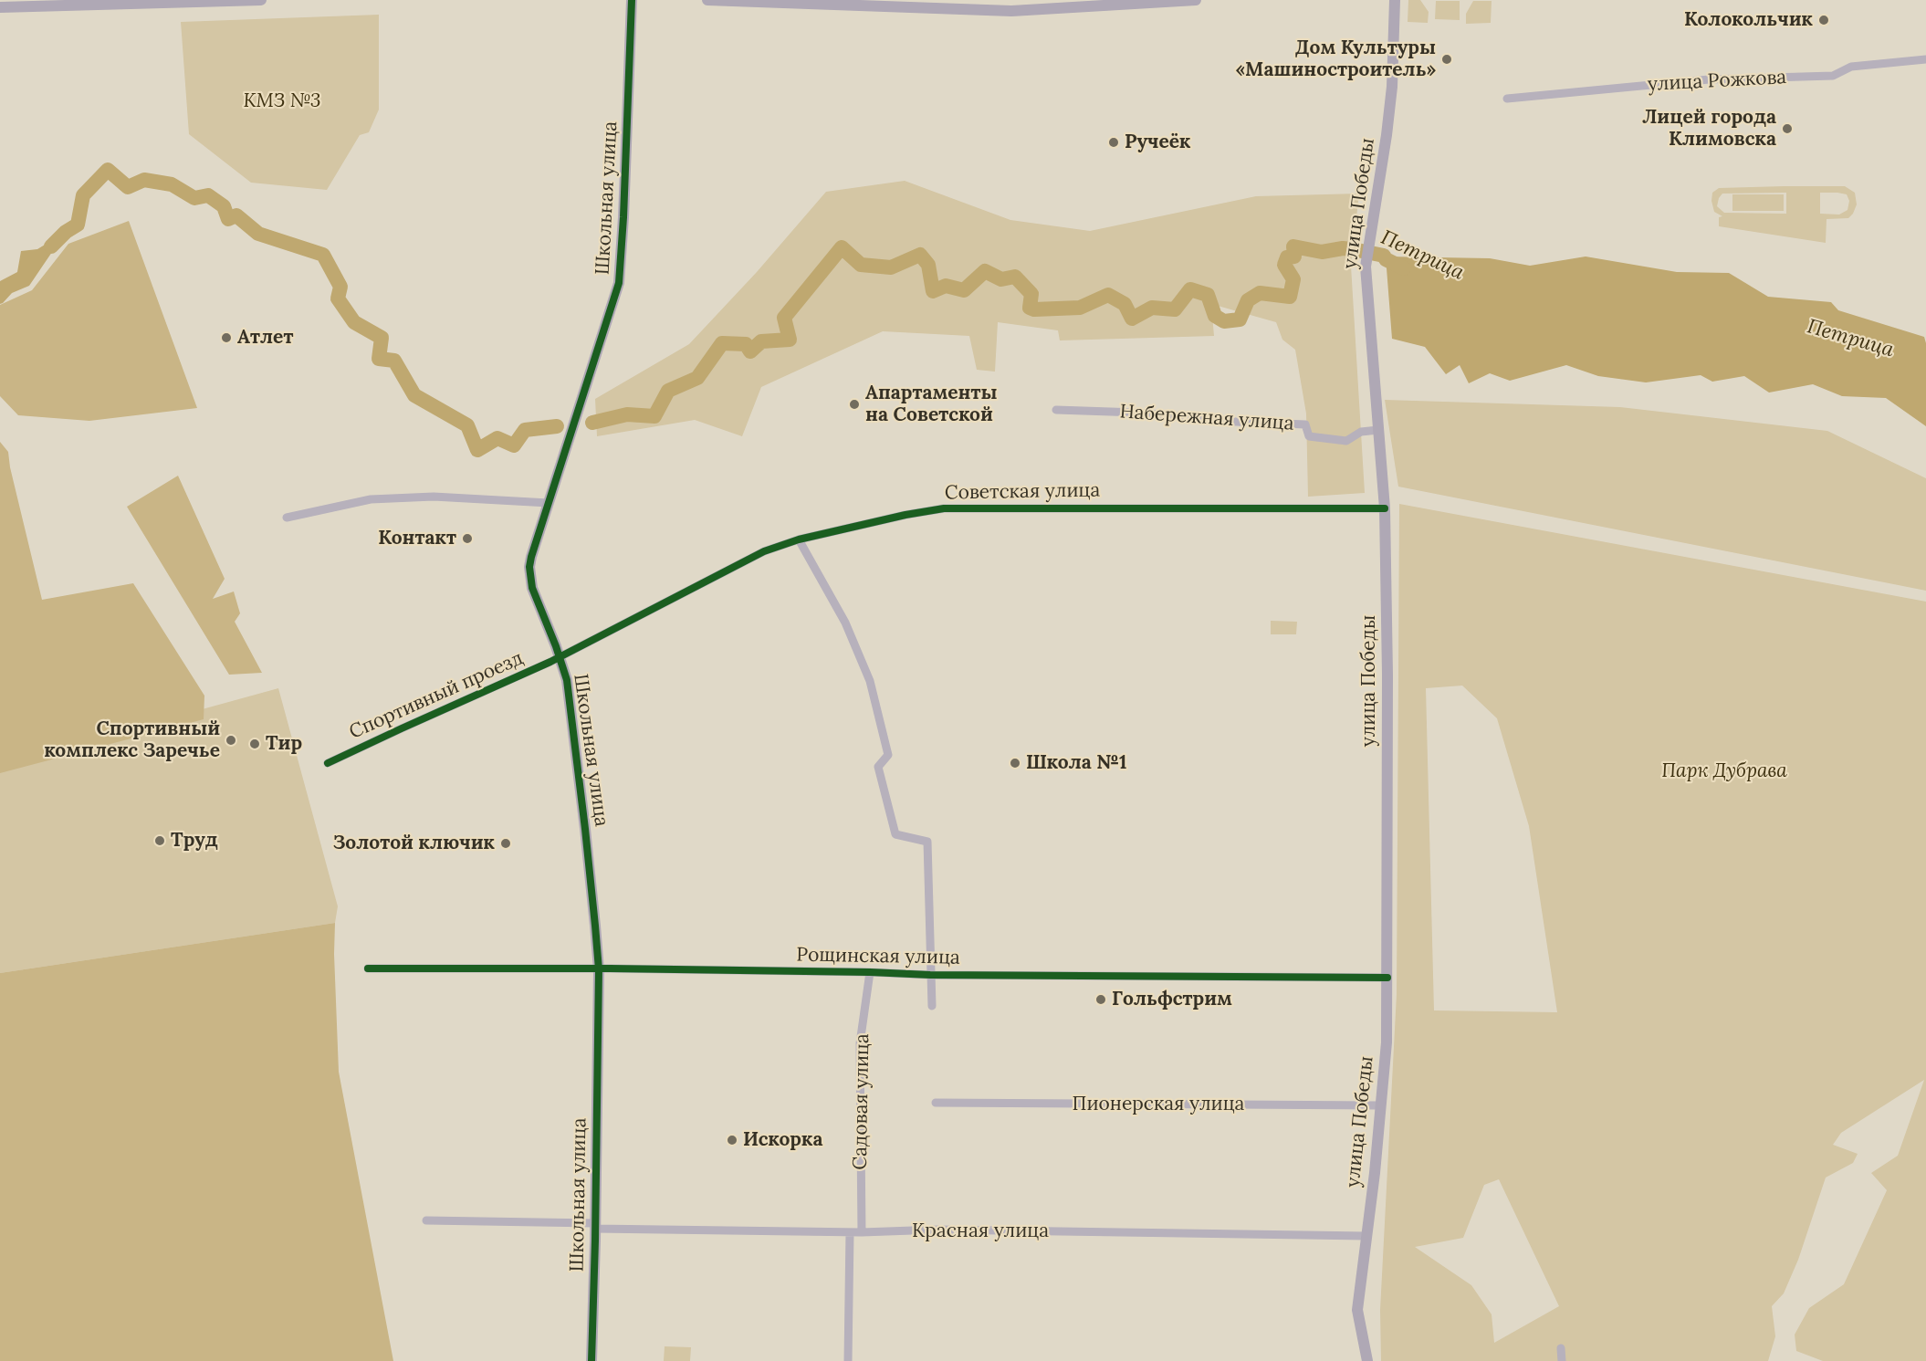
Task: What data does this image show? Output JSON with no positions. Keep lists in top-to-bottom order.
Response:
{
  "streets": {
    "main road": ["Школьная улица", "улица Победы"],
    "street": [
      "улица Рожкова",
      "Набережная улица",
      "Советская улица",
      "Спортивный проезд",
      "Рощинская улица",
      "Садовая улица",
      "Пионерская улица",
      "Красная улица"
    ]
  },
  "crossings": [
    ["Школьная улица", "Советская улица"],
    ["Школьная улица", "Спортивный проезд"],
    ["Школьная улица", "Рощинская улица"],
    ["Школьная улица", "Красная улица"],
    ["улица Победы", "Набережная улица"],
    ["улица Победы", "Советская улица"],
    ["улица Победы", "Рощинская улица"],
    ["улица Победы", "Пионерская улица"],
    ["улица Победы", "Красная улица"],
    ["Советская улица", "Спортивный проезд"],
    ["Рощинская улица", "Садовая улица"],
    ["Садовая улица", "Красная улица"]
  ],
  "water": ["Петрица"],
  "parks": ["КМЗ №3", "Парк Дубрава"],
  "places": [
    "Колокольчик",
    "Дом Культуры «Машиностроитель»",
    "Лицей города Климовска",
    "Ручеёк",
    "Атлет",
    "Апартаменты на Советской",
    "Контакт",
    "Спортивный комплекс Заречье",
    "Тир",
    "Школа №1",
    "Труд",
    "Золотой ключик",
    "Гольфстрим",
    "Искорка"
  ]
}
